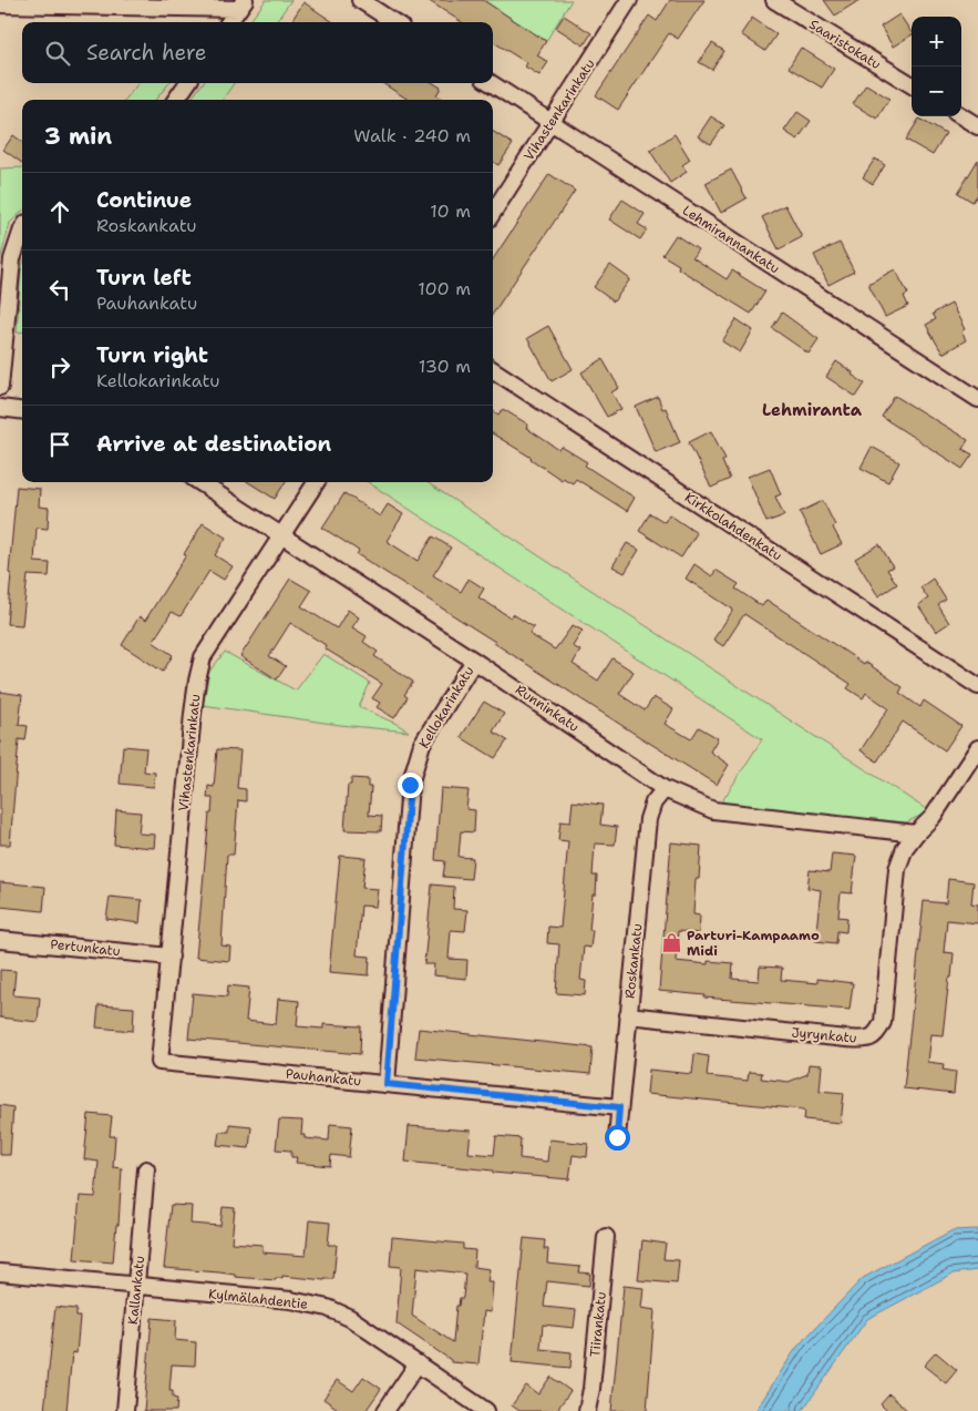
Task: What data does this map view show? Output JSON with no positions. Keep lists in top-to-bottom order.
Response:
{
  "streets": {
    "street": [
      "Saaristokatu",
      "Vihastenkarinkatu",
      "Lehmirannankatu",
      "Kirkkolahdenkatu",
      "Kellokarinkatu",
      "Runninkatu",
      "Pertunkatu",
      "Roskankatu",
      "Jyrynkatu",
      "Pauhankatu",
      "Kallankatu",
      "Kylmälahdentie",
      "Tiirankatu"
    ]
  },
  "crossings": [
    ["Vihastenkarinkatu", "Lehmirannankatu"],
    ["Vihastenkarinkatu", "Runninkatu"],
    ["Vihastenkarinkatu", "Pertunkatu"],
    ["Vihastenkarinkatu", "Pauhankatu"],
    ["Kellokarinkatu", "Runninkatu"],
    ["Kellokarinkatu", "Pauhankatu"],
    ["Runninkatu", "Roskankatu"],
    ["Runninkatu", "Jyrynkatu"],
    ["Roskankatu", "Jyrynkatu"],
    ["Roskankatu", "Pauhankatu"],
    ["Kallankatu", "Kylmälahdentie"]
  ],
  "districts": ["Lehmiranta"],
  "places": {
    "shop": ["Parturi-Kampaamo Midi"]
  },
  "page": {
    "map_buttons": ["+", "−"],
    "search": "Search here",
    "heading": ["3 min", "Walk · 240 m"],
    "list": [
      ["Continue", "Roskankatu", "10 m"],
      ["Turn left", "Pauhankatu", "100 m"],
      ["Turn right", "Kellokarinkatu", "130 m"],
      "Arrive at destination"
    ]
  }
}
